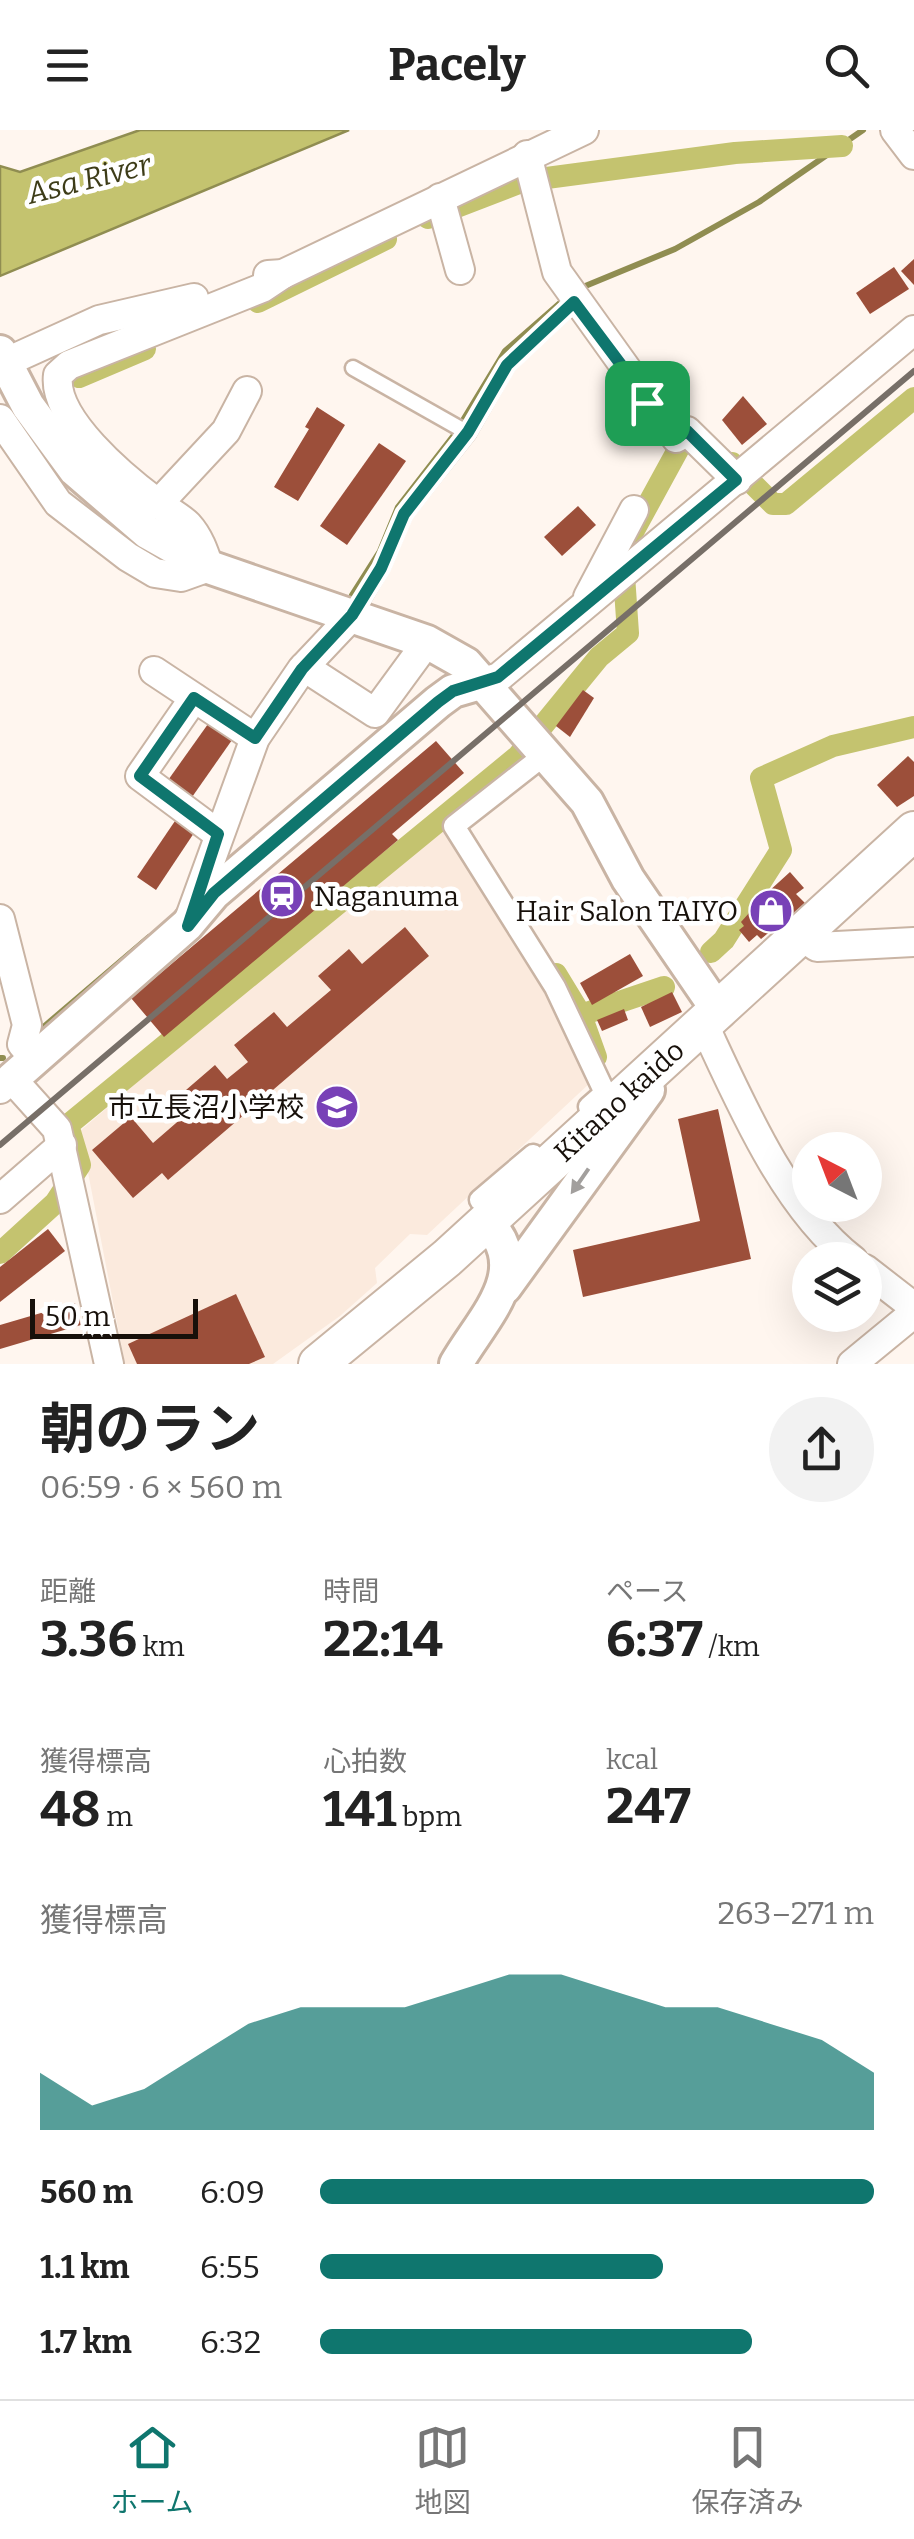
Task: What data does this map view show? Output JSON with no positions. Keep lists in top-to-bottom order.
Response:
{
  "streets": {
    "main road": ["Kitano kaido"]
  },
  "water": ["Asa River"],
  "places": {
    "station": ["Naganuma"],
    "shop": ["Hair Salon TAIYO"],
    "school or university": ["市立長沼小学校"]
  },
  "scale_bar": "50 m",
  "north": "top left",
  "page": {
    "header": "Pacely",
    "scale": "50 m",
    "heading": ["朝のラン", "06:59 · 6 × 560 m"],
    "stats": [
      ["距離", "3.36 km"],
      ["時間", "22:14"],
      ["ペース", "6:37 /km"],
      ["獲得標高", "48 m"],
      ["心拍数", "141 bpm"],
      ["kcal", "247"]
    ],
    "chart": ["獲得標高", "263–271 m"],
    "list": [
      {
        "name": "560 m",
        "note": "6:09"
      },
      {
        "name": "1.1 km",
        "note": "6:55"
      },
      {
        "name": "1.7 km",
        "note": "6:32"
      }
    ],
    "tabs": ["ホーム", "地図", "保存済み"]
  }
}
